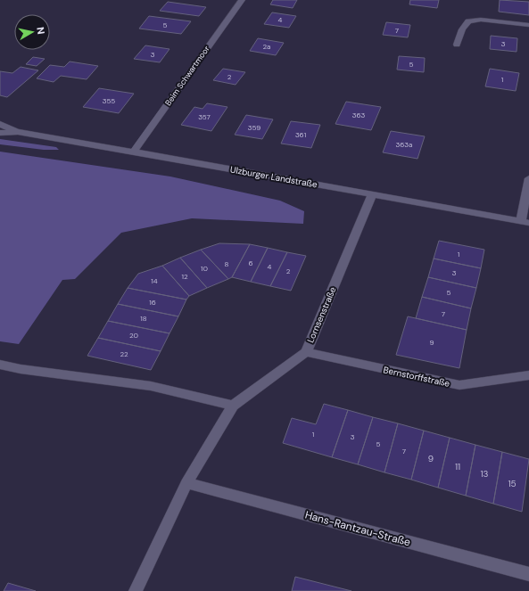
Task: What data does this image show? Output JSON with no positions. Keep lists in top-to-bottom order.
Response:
{
  "streets": {
    "street": [
      "Beim Schwartmoor",
      "Ulzburger Landstraße",
      "Lornsenstraße",
      "Bernstorffstraße",
      "Hans-Rantzau-Straße"
    ]
  },
  "crossings": [
    ["Beim Schwartmoor", "Ulzburger Landstraße"],
    ["Ulzburger Landstraße", "Lornsenstraße"],
    ["Lornsenstraße", "Bernstorffstraße"],
    ["Lornsenstraße", "Hans-Rantzau-Straße"]
  ],
  "house_numbers": [
    "4",
    "5",
    "7",
    "3",
    "2a",
    "3",
    "5",
    "2",
    "1",
    "355",
    "363",
    "357",
    "359",
    "361",
    "363a",
    "1",
    "6",
    "8",
    "4",
    "10",
    "2",
    "3",
    "12",
    "14",
    "5",
    "16",
    "7",
    "18",
    "20",
    "9",
    "22",
    "1",
    "3",
    "5",
    "7",
    "9",
    "11",
    "13",
    "15"
  ],
  "north": "right"
}
